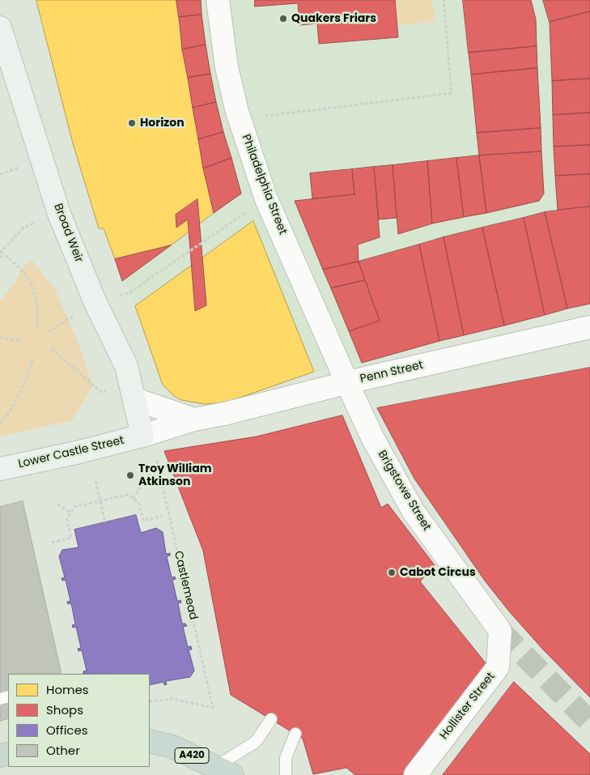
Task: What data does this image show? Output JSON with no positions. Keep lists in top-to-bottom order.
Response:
{
  "streets": {
    "highway": ["A420"],
    "street": [
      "Philadelphia Street",
      "Broad Weir",
      "Penn Street",
      "Lower Castle Street",
      "Brigstowe Street",
      "Hollister Street"
    ],
    "path": ["Castlemead"]
  },
  "crossings": [
    ["Philadelphia Street", "Penn Street"],
    ["Philadelphia Street", "Brigstowe Street"],
    ["Broad Weir", "Penn Street"],
    ["Broad Weir", "Lower Castle Street"],
    ["Penn Street", "Lower Castle Street"],
    ["Penn Street", "Brigstowe Street"],
    ["Brigstowe Street", "Hollister Street"]
  ],
  "places": [
    "Quakers Friars",
    "Horizon",
    "Troy William Atkinson",
    "Cabot Circus"
  ],
  "legend": [
    "Homes",
    "Shops",
    "Offices",
    "Other"
  ]
}
